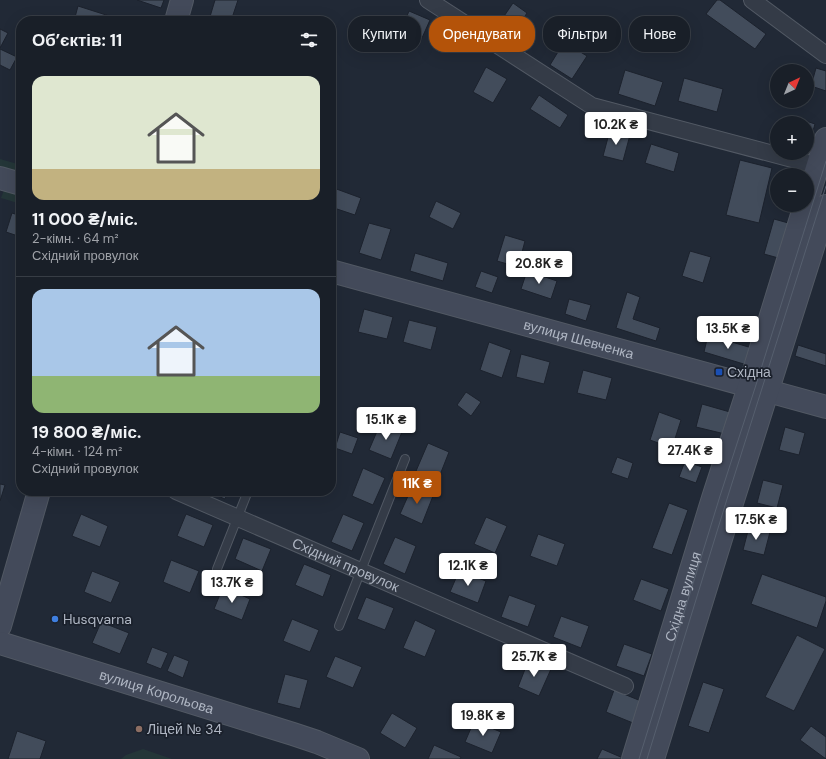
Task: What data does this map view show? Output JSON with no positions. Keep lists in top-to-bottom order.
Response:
{
  "streets": {
    "street": [
      "вулиця Шевченка",
      "Східний провулок",
      "Східна вулиця",
      "вулиця Корольова"
    ]
  },
  "crossings": [
    ["вулиця Шевченка", "Східна вулиця"]
  ],
  "places": {
    "transit": ["Східна"],
    "other": ["Husqvarna", "Ліцей № 34"]
  },
  "north": "top right",
  "page": {
    "chip": [
      "Купити",
      "Орендувати",
      "Фільтри",
      "Нове"
    ],
    "heading": "Об’єктів: 11",
    "map_buttons": ["+", "−"],
    "list": [
      {
        "name": "11 000 ₴/міс.",
        "note": "2-кімн. · 64 m² · Східний провулок"
      },
      {
        "name": "19 800 ₴/міс.",
        "note": "4-кімн. · 124 m² · Східний провулок"
      }
    ],
    "price": [
      "10.2K ₴",
      "20.8K ₴",
      "13.5K ₴",
      "15.1K ₴",
      "27.4K ₴",
      "11K ₴",
      "17.5K ₴",
      "12.1K ₴",
      "13.7K ₴",
      "25.7K ₴",
      "19.8K ₴"
    ]
  }
}
